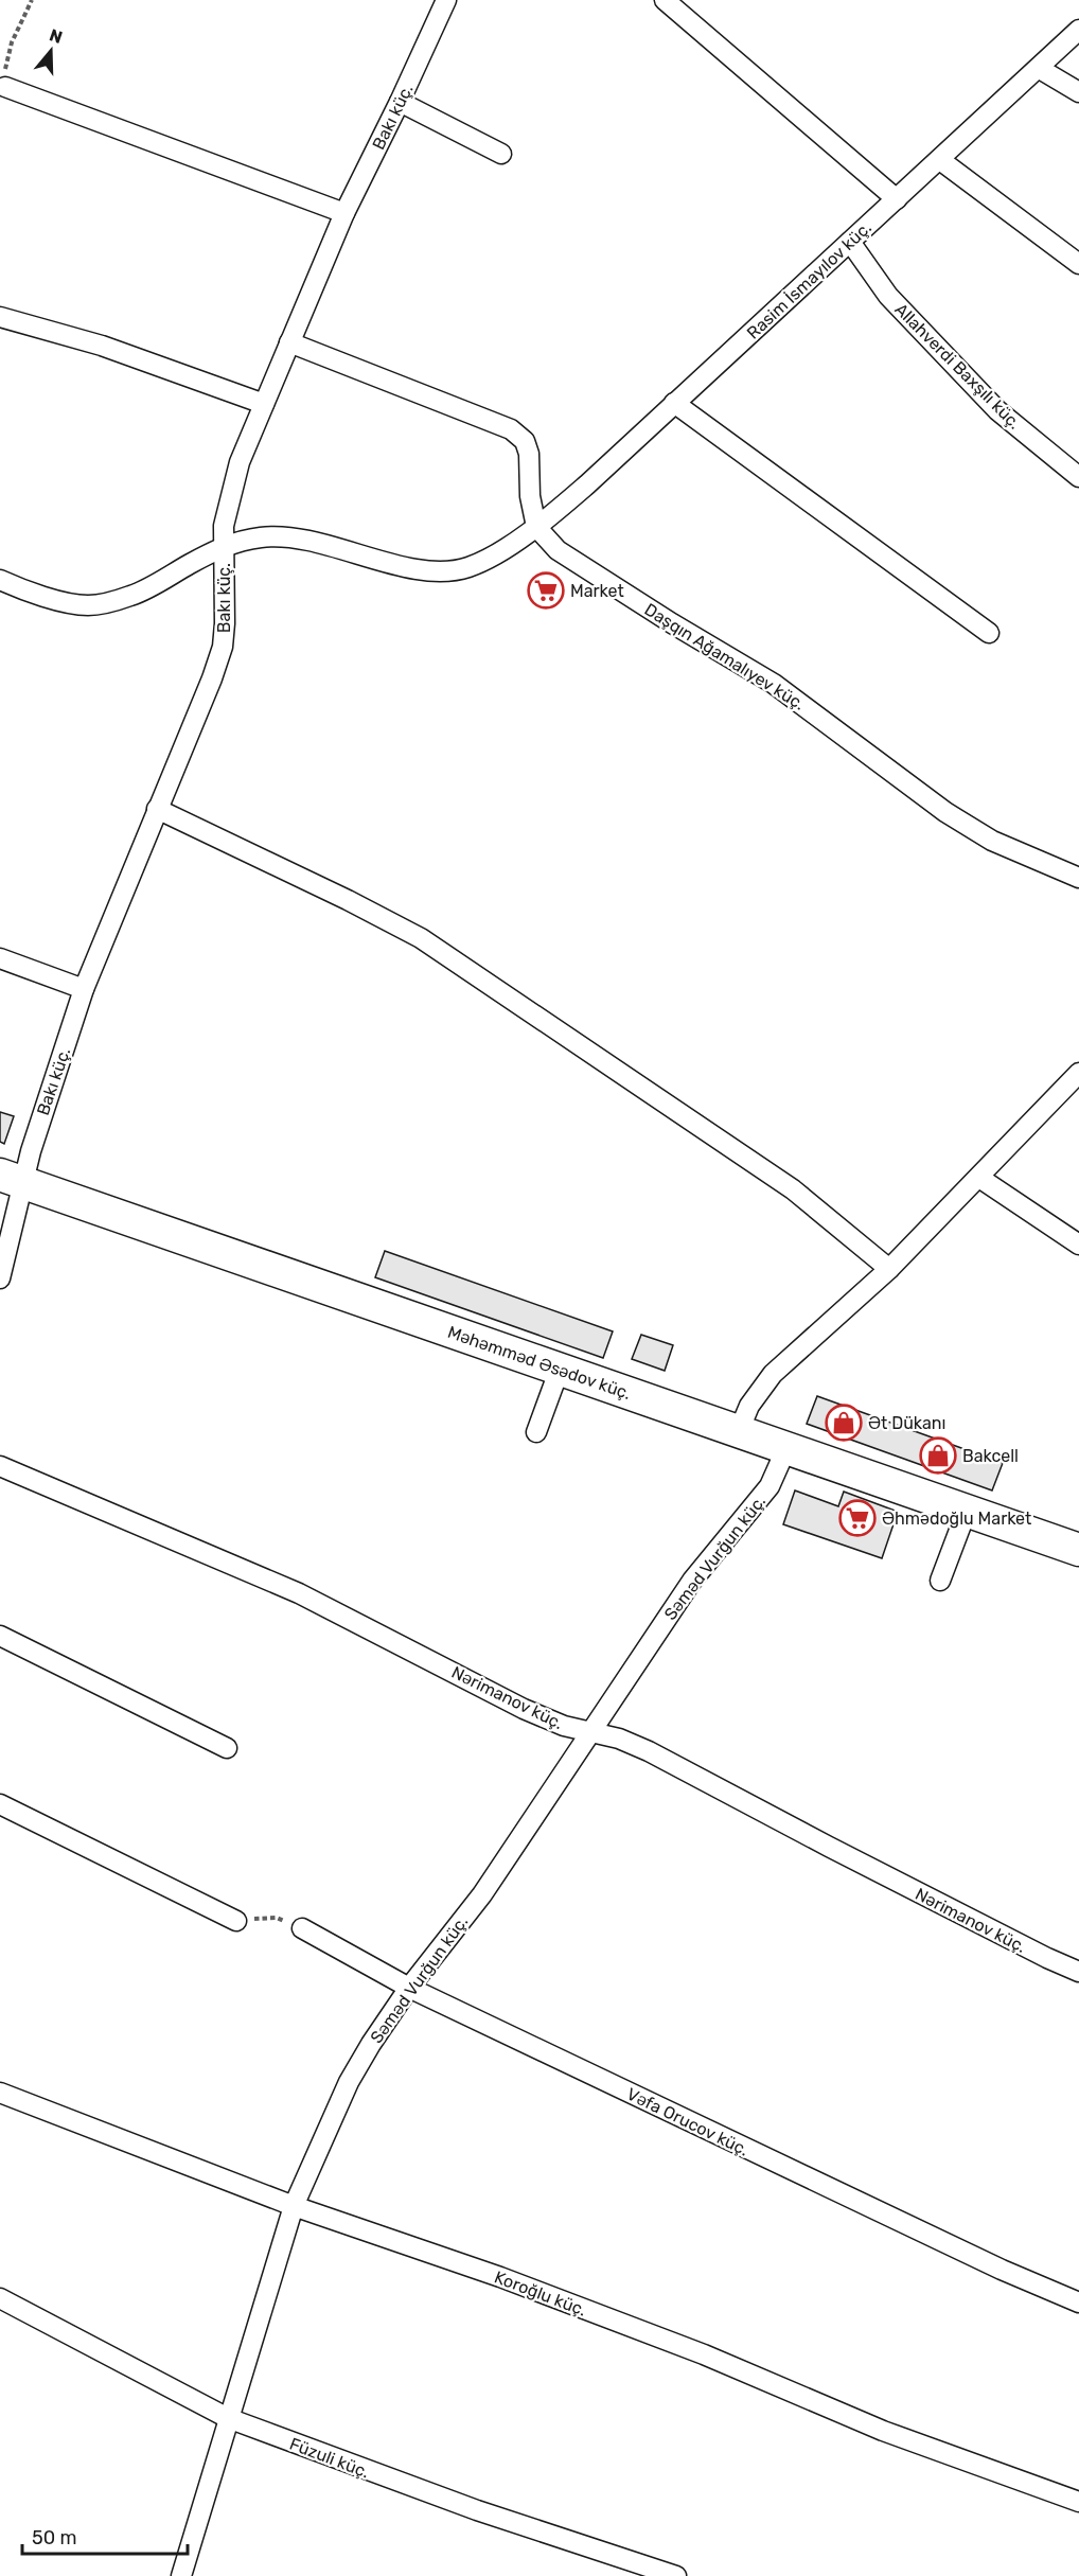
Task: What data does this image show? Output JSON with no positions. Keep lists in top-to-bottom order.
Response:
{
  "streets": {
    "main road": ["Məhəmməd Əsədov küç."],
    "street": [
      "Bakı küç.",
      "Rasim İsmayılov küç.",
      "Allahverdi Baxşılı küç.",
      "Daşqın Ağamalıyev küç.",
      "Səməd Vurğun küç.",
      "Nərimanov küç.",
      "Vəfa Orucov küç.",
      "Koroğlu küç.",
      "Füzuli küç."
    ]
  },
  "crossings": [
    ["Bakı küç.", "Rasim İsmayılov küç."],
    ["Bakı küç.", "Məhəmməd Əsədov küç."],
    ["Rasim İsmayılov küç.", "Allahverdi Baxşılı küç."],
    ["Rasim İsmayılov küç.", "Daşqın Ağamalıyev küç."],
    ["Məhəmməd Əsədov küç.", "Səməd Vurğun küç."],
    ["Səməd Vurğun küç.", "Nərimanov küç."],
    ["Səməd Vurğun küç.", "Vəfa Orucov küç."],
    ["Səməd Vurğun küç.", "Koroğlu küç."],
    ["Səməd Vurğun küç.", "Füzuli küç."]
  ],
  "places": {
    "supermarket": ["Market", "Əhmədoğlu Market"],
    "shop": ["Ət Dükanı", "Bakcell"]
  },
  "scale_bar": "50 m",
  "north": "top"
}
